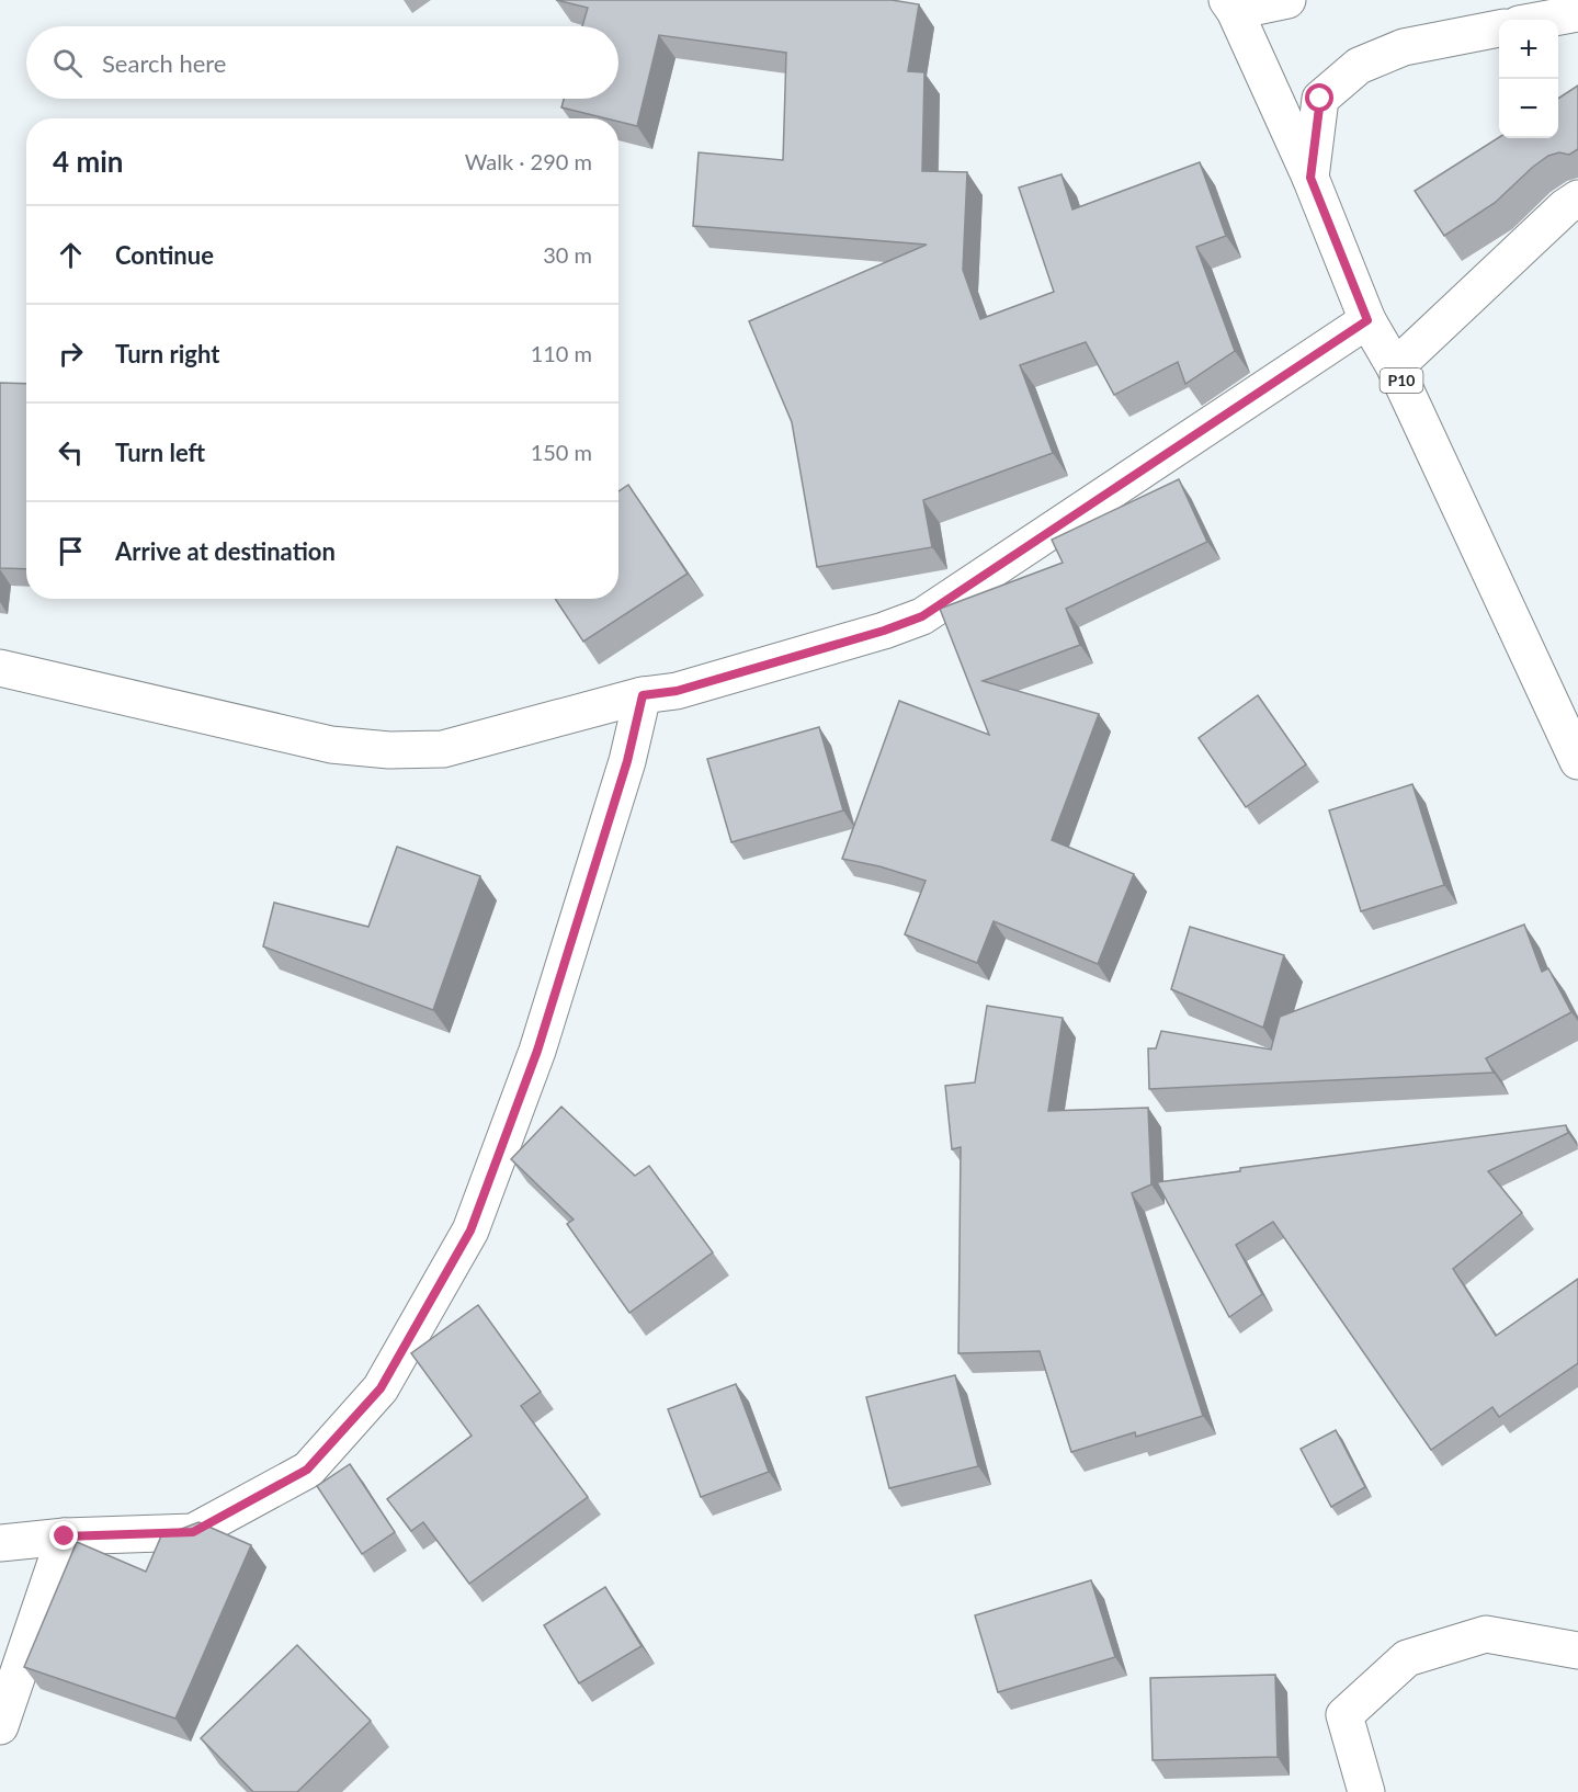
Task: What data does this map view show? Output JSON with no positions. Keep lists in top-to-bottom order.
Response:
{
  "streets": {
    "street": ["P10"]
  },
  "page": {
    "map_buttons": ["+", "−"],
    "search": "Search here",
    "heading": ["4 min", "Walk · 290 m"],
    "list": [
      ["Continue", "30 m"],
      ["Turn right", "110 m"],
      ["Turn left", "150 m"],
      "Arrive at destination"
    ]
  }
}
